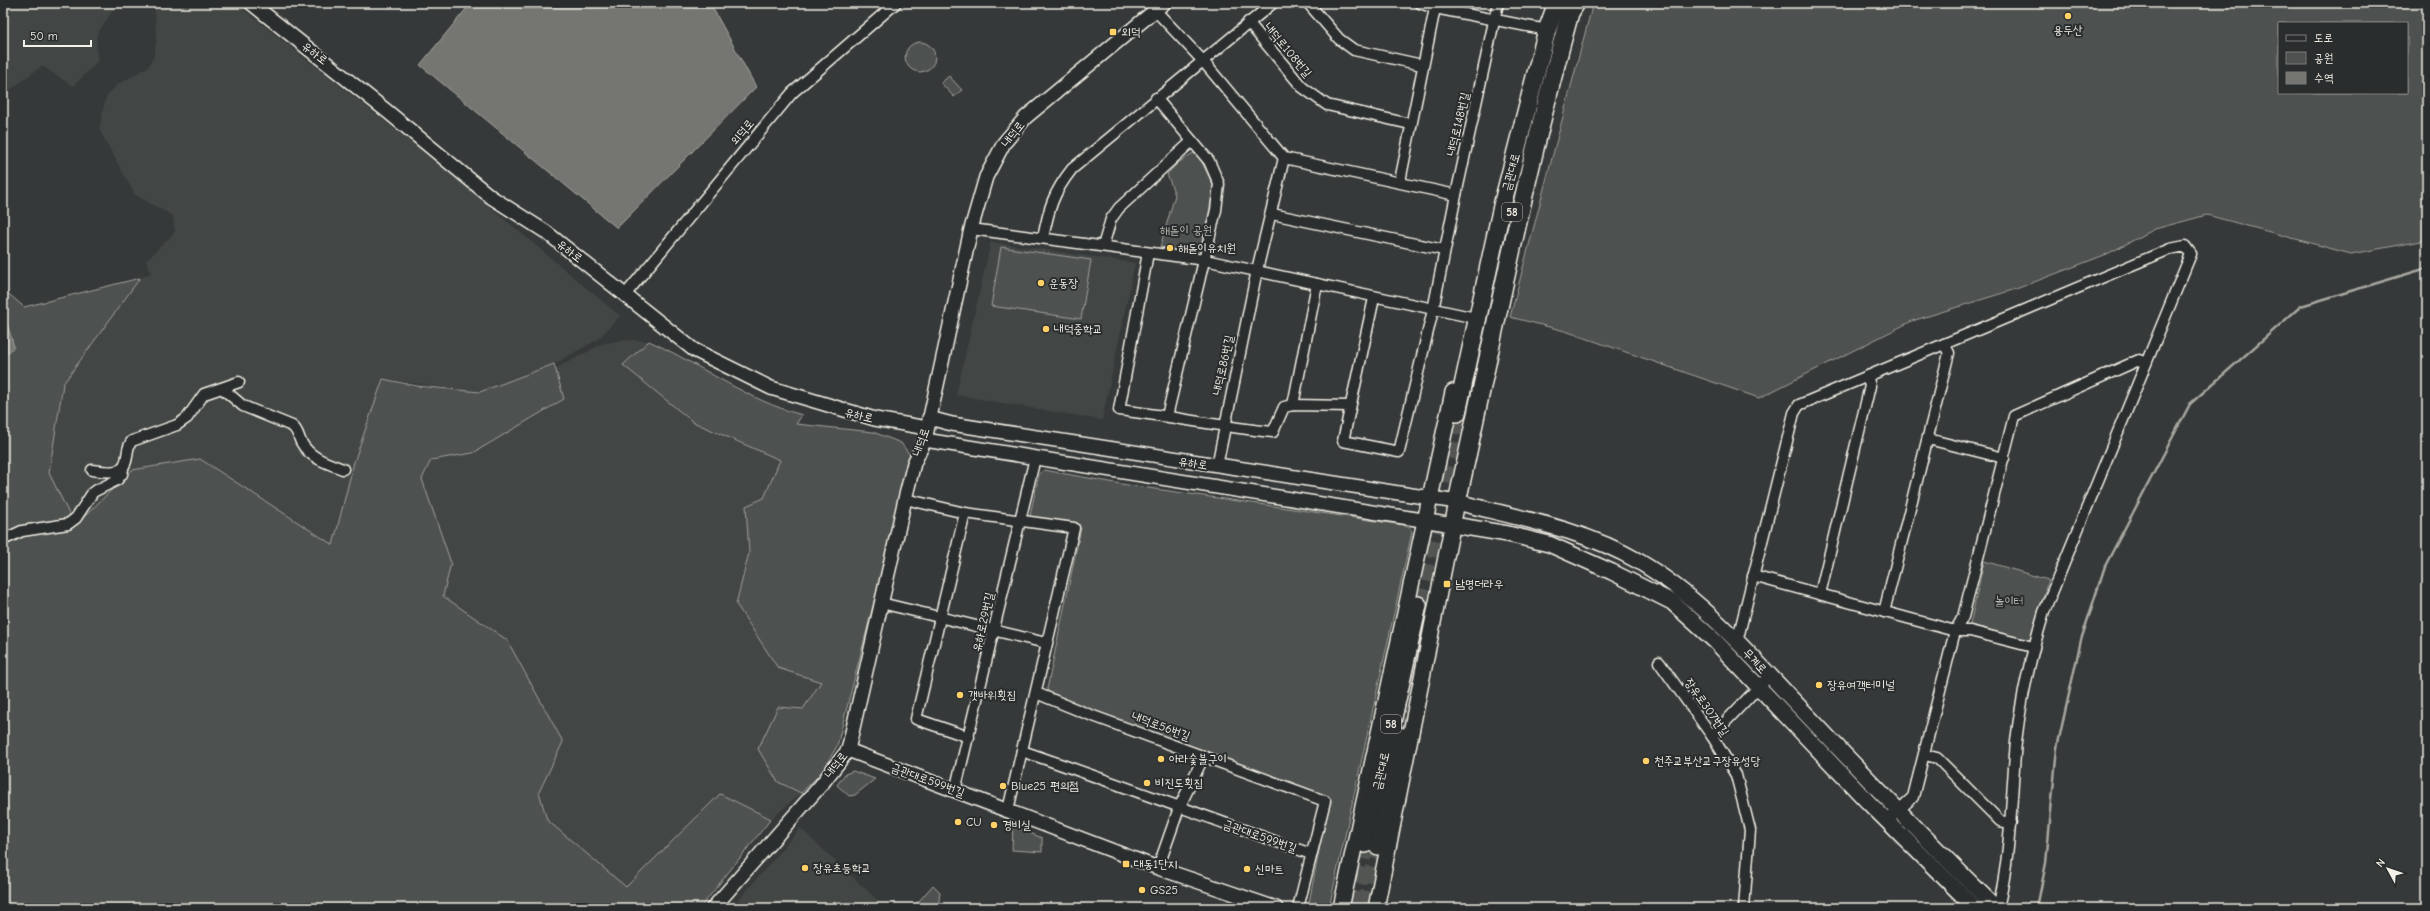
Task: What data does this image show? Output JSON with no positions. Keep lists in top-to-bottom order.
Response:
{
  "streets": {
    "main road": ["금관대로", "58", "무계로"],
    "street": [
      "내덕로108번길",
      "유하로",
      "내덕로148번길",
      "외덕로",
      "내덕로",
      "내덕로86번길",
      "유하로29번길",
      "장유로307번길",
      "내덕로56번길",
      "금관대로599번길"
    ]
  },
  "crossings": [
    ["유하로", "외덕로"],
    ["유하로", "내덕로"],
    ["유하로", "내덕로86번길"],
    ["유하로", "유하로29번길"],
    ["유하로", "무계로"],
    ["내덕로", "금관대로599번길"],
    ["유하로29번길", "금관대로599번길"],
    ["내덕로56번길", "금관대로599번길"]
  ],
  "parks": ["해돋이 공원", "놀이터"],
  "places": {
    "other": [
      "용두산",
      "해돋이유치원",
      "운동장",
      "내덕중학교",
      "장유여객터미널",
      "갯바위횟집",
      "아라숯불구이",
      "천주교부산교구장유성당",
      "비진도횟집",
      "Blue25 편의점",
      "CU",
      "경비실",
      "장유초등학교",
      "신마트",
      "GS25"
    ],
    "transit": ["외덕", "남명더라우", "대동1단지"]
  },
  "legend": ["도로", "공원", "수역"],
  "scale_bar": "50 m",
  "north": "top left"
}
